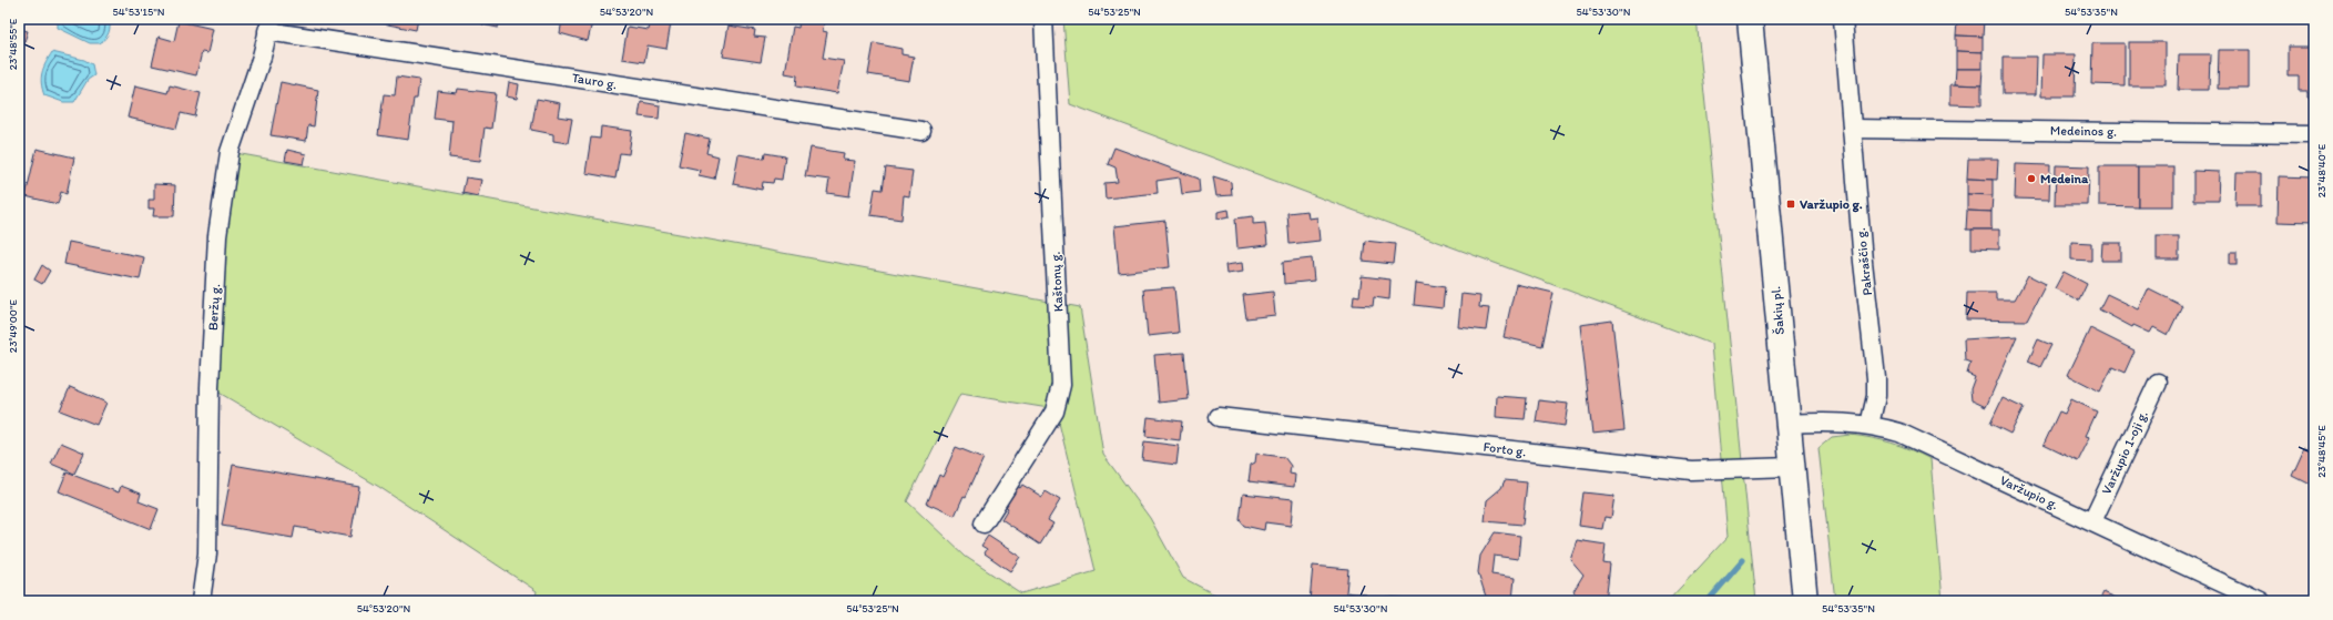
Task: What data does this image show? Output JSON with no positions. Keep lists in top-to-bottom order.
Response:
{
  "streets": {
    "main road": ["Šakių pl."],
    "street": [
      "Tauro g.",
      "Medeinos g.",
      "Pakraščio g.",
      "Kaštonų g.",
      "Beržų g.",
      "Forto g.",
      "Varžupio 1-oji g.",
      "Varžupio g."
    ]
  },
  "crossings": [
    ["Tauro g.", "Beržų g."],
    ["Medeinos g.", "Pakraščio g."],
    ["Pakraščio g.", "Varžupio g."],
    ["Šakių pl.", "Forto g."],
    ["Šakių pl.", "Varžupio g."],
    ["Varžupio 1-oji g.", "Varžupio g."]
  ],
  "places": {
    "other": ["Medeina"],
    "transit": ["Varžupio g."]
  },
  "coordinates": [
    "54°53'15\"N",
    "54°53'20\"N",
    "54°53'25\"N",
    "54°53'30\"N",
    "54°53'35\"N",
    "23°48'55\"E",
    "23°48'40\"E",
    "23°49'00\"E",
    "23°48'45\"E"
  ]
}
